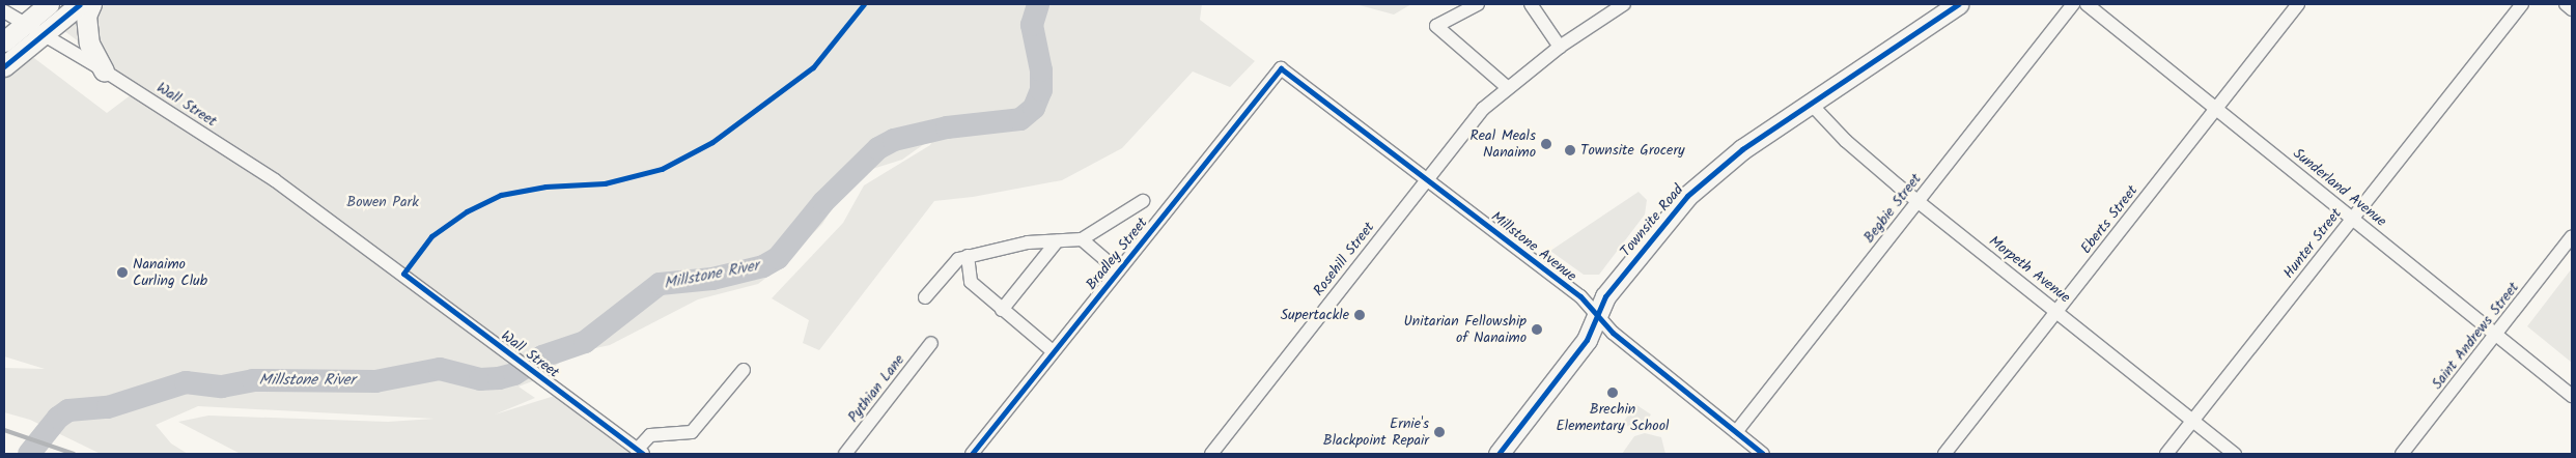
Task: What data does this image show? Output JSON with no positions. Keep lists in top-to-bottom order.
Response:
{
  "streets": {
    "street": [
      "Wall Street",
      "Sunderland Avenue",
      "Begbie Street",
      "Eberts Street",
      "Townsite Road",
      "Hunter Street",
      "Millstone Avenue",
      "Bradley Street",
      "Rosehill Street",
      "Morpeth Avenue",
      "Saint Andrews Street",
      "Pythian Lane"
    ]
  },
  "crossings": [
    ["Sunderland Avenue", "Eberts Street"],
    ["Sunderland Avenue", "Hunter Street"],
    ["Sunderland Avenue", "Saint Andrews Street"],
    ["Begbie Street", "Millstone Avenue"],
    ["Begbie Street", "Morpeth Avenue"],
    ["Eberts Street", "Morpeth Avenue"],
    ["Townsite Road", "Millstone Avenue"],
    ["Townsite Road", "Morpeth Avenue"],
    ["Hunter Street", "Morpeth Avenue"],
    ["Millstone Avenue", "Bradley Street"],
    ["Millstone Avenue", "Rosehill Street"]
  ],
  "water": ["Millstone River"],
  "parks": ["Bowen Park"],
  "places": [
    "Real Meals Nanaimo",
    "Townsite Grocery",
    "Nanaimo Curling Club",
    "Supertackle",
    "Unitarian Fellowship of Nanaimo",
    "Brechin Elementary School",
    "Ernie's Blackpoint Repair"
  ]
}
